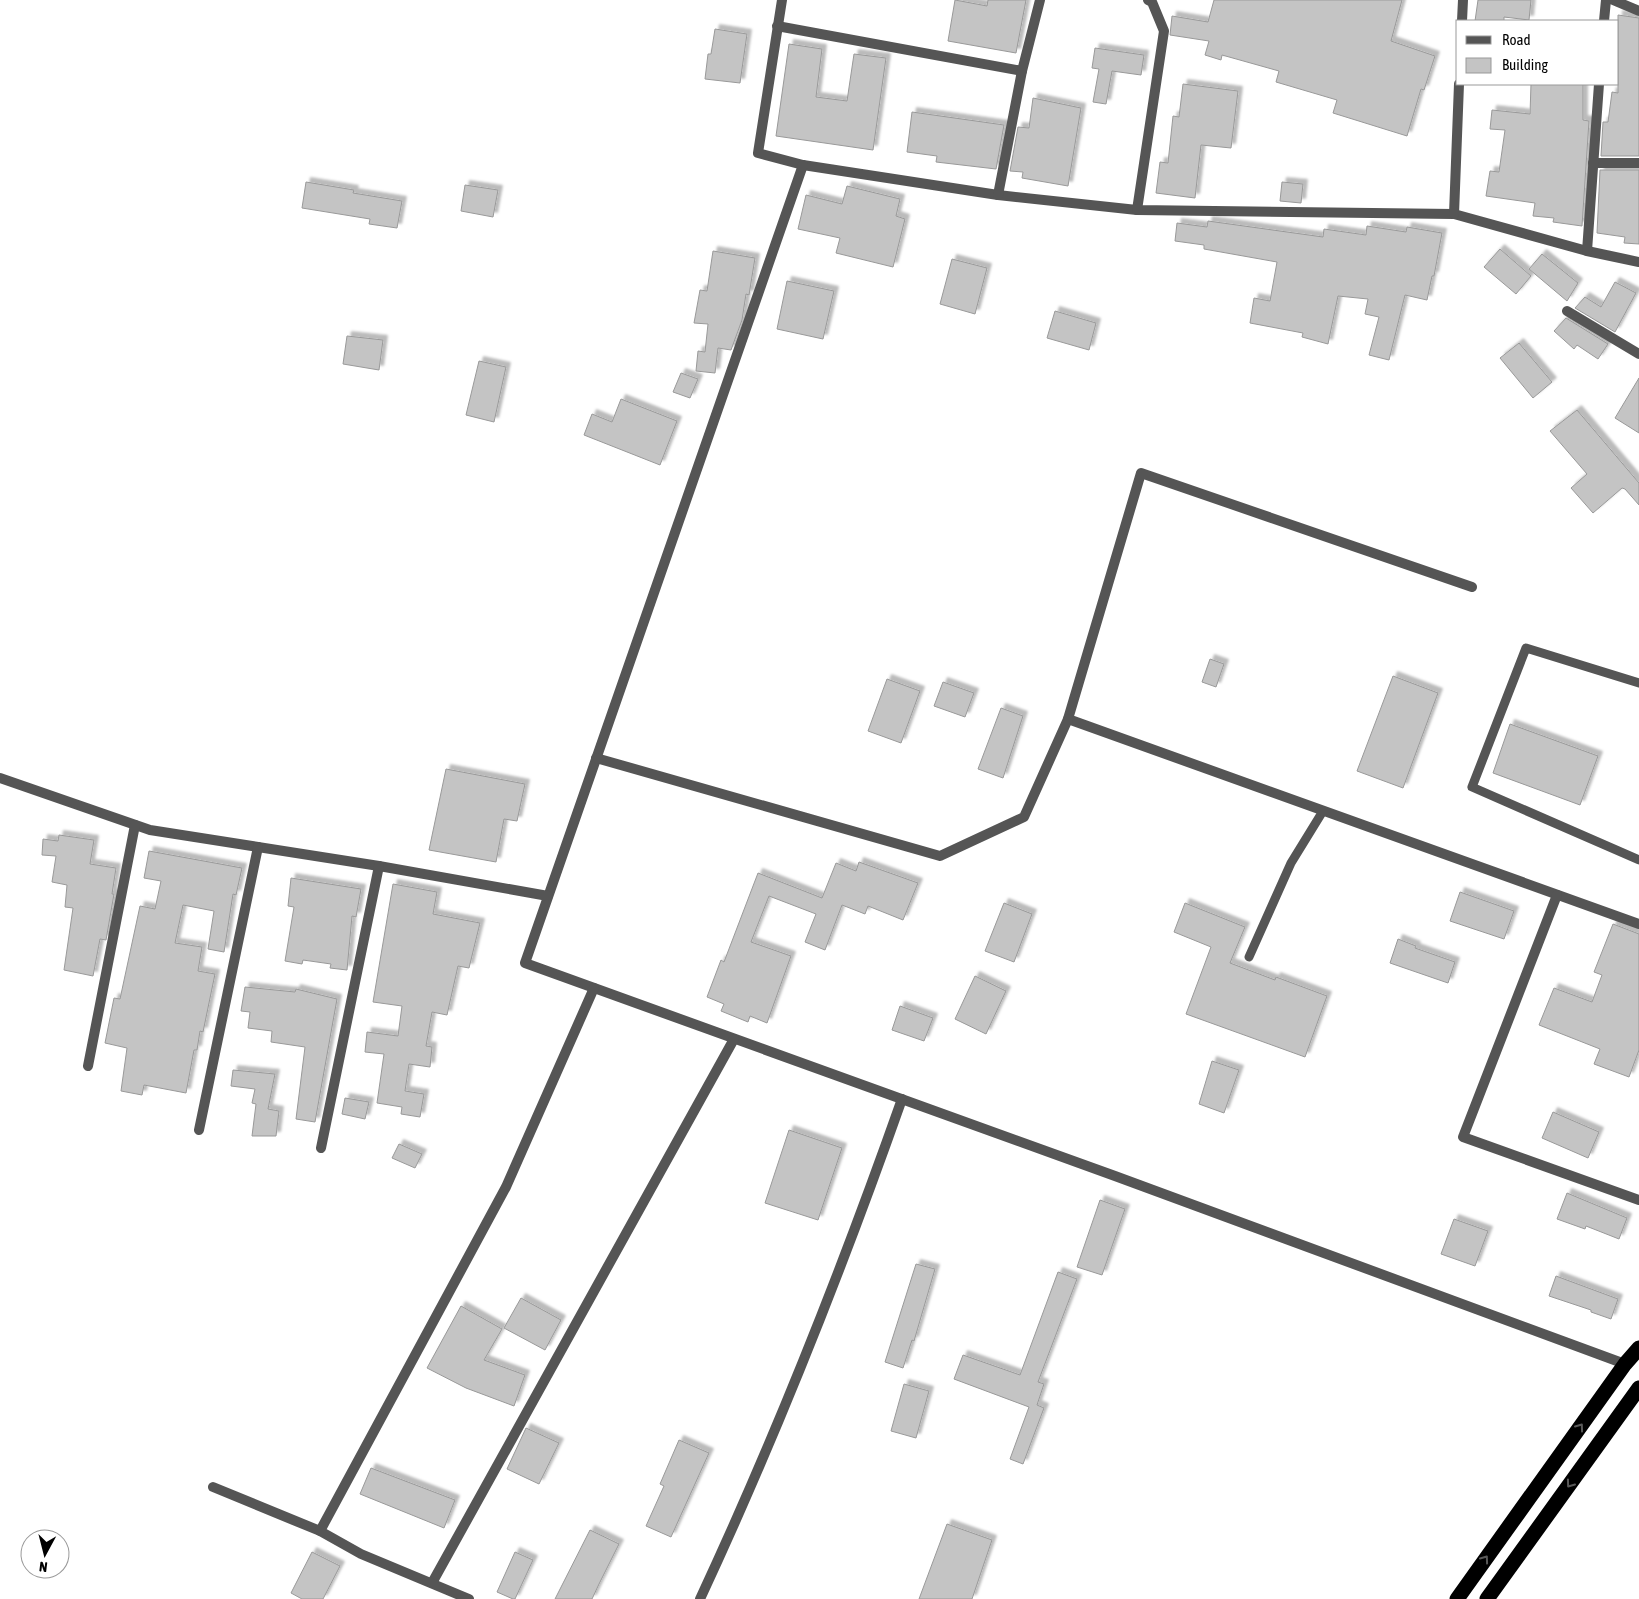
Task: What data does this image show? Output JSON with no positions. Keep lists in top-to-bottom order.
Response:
{
  "legend": ["Road", "Building"],
  "north": "bottom"
}
